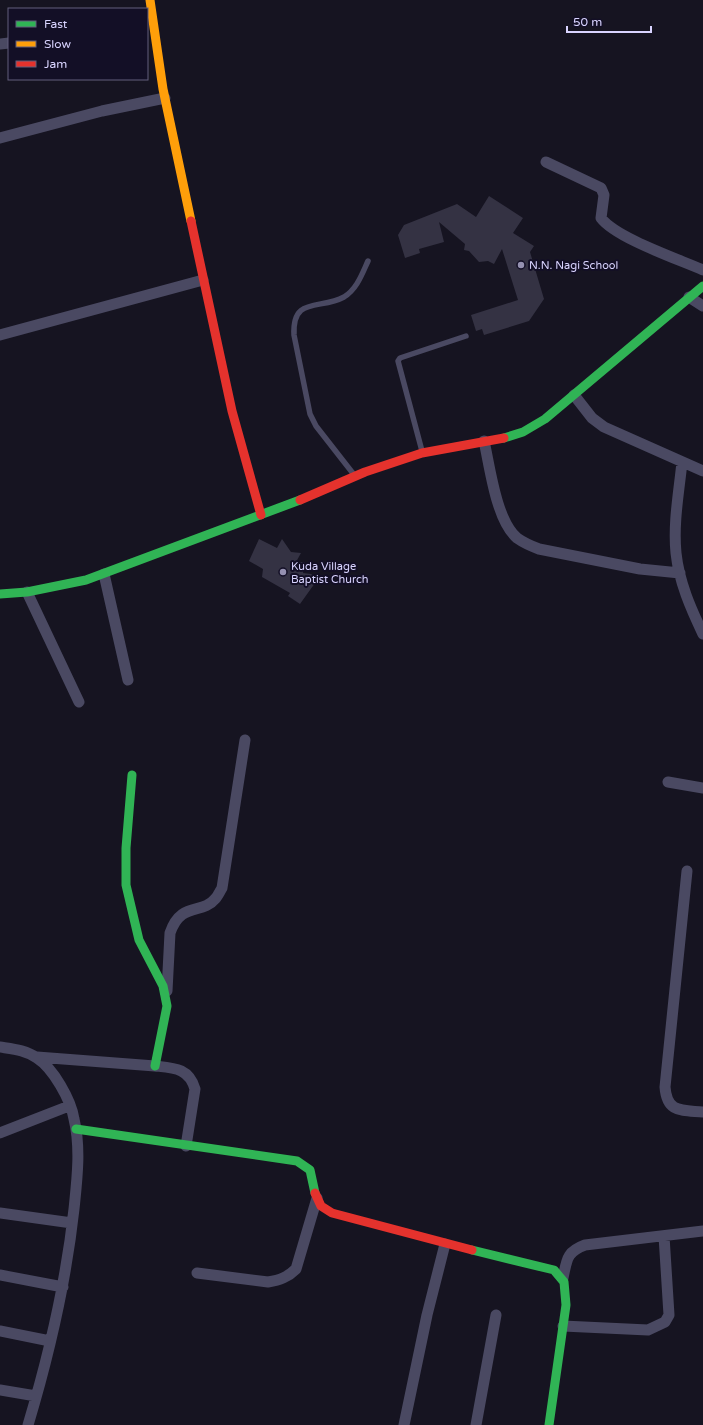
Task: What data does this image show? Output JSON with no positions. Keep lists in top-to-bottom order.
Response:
{
  "places": ["N.N. Nagi School", "Kuda Village Baptist Church"],
  "legend": ["Fast", "Slow", "Jam"],
  "scale_bar": "50 m"
}
